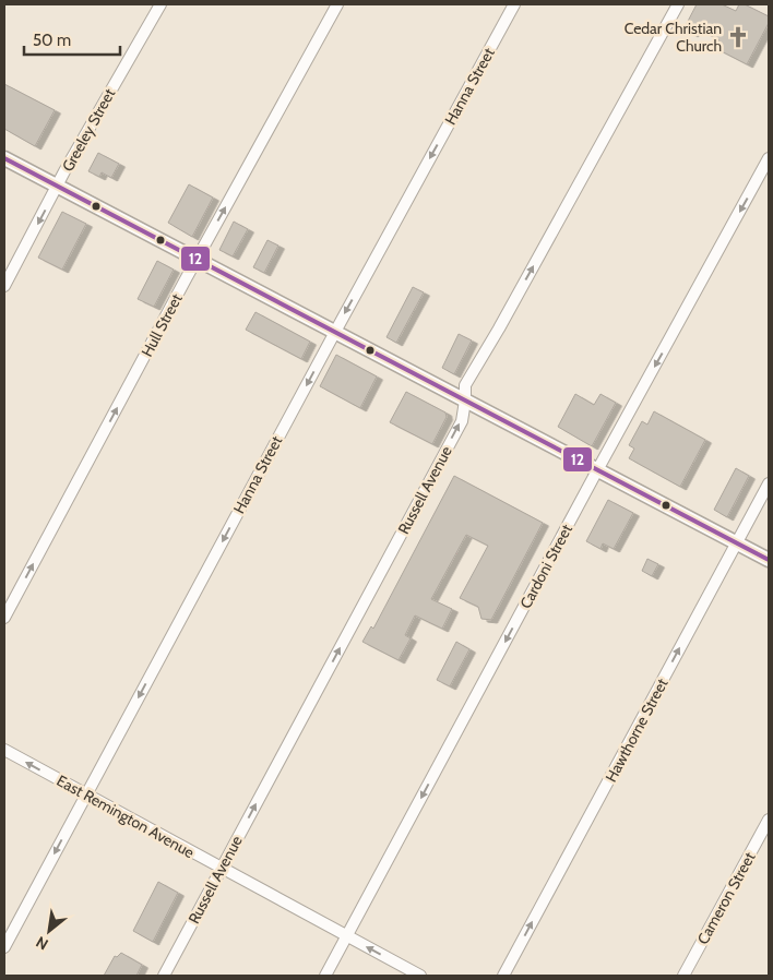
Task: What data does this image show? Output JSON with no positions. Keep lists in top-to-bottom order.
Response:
{
  "streets": {
    "street": [
      "Hanna Street",
      "Greeley Street",
      "Hull Street",
      "Russell Avenue",
      "Cardoni Street",
      "Hawthorne Street",
      "East Remington Avenue",
      "Cameron Street"
    ]
  },
  "crossings": [
    ["Hanna Street", "East Remington Avenue"],
    ["Russell Avenue", "East Remington Avenue"],
    ["Cardoni Street", "East Remington Avenue"]
  ],
  "one_way": [
    "Hanna Street",
    "Greeley Street",
    "Hull Street",
    "Russell Avenue",
    "Cardoni Street",
    "Hawthorne Street",
    "East Remington Avenue"
  ],
  "places": {
    "church": ["Cedar Christian Church"]
  },
  "lines": ["transit line 12"],
  "scale_bar": "50 m",
  "north": "bottom left"
}
